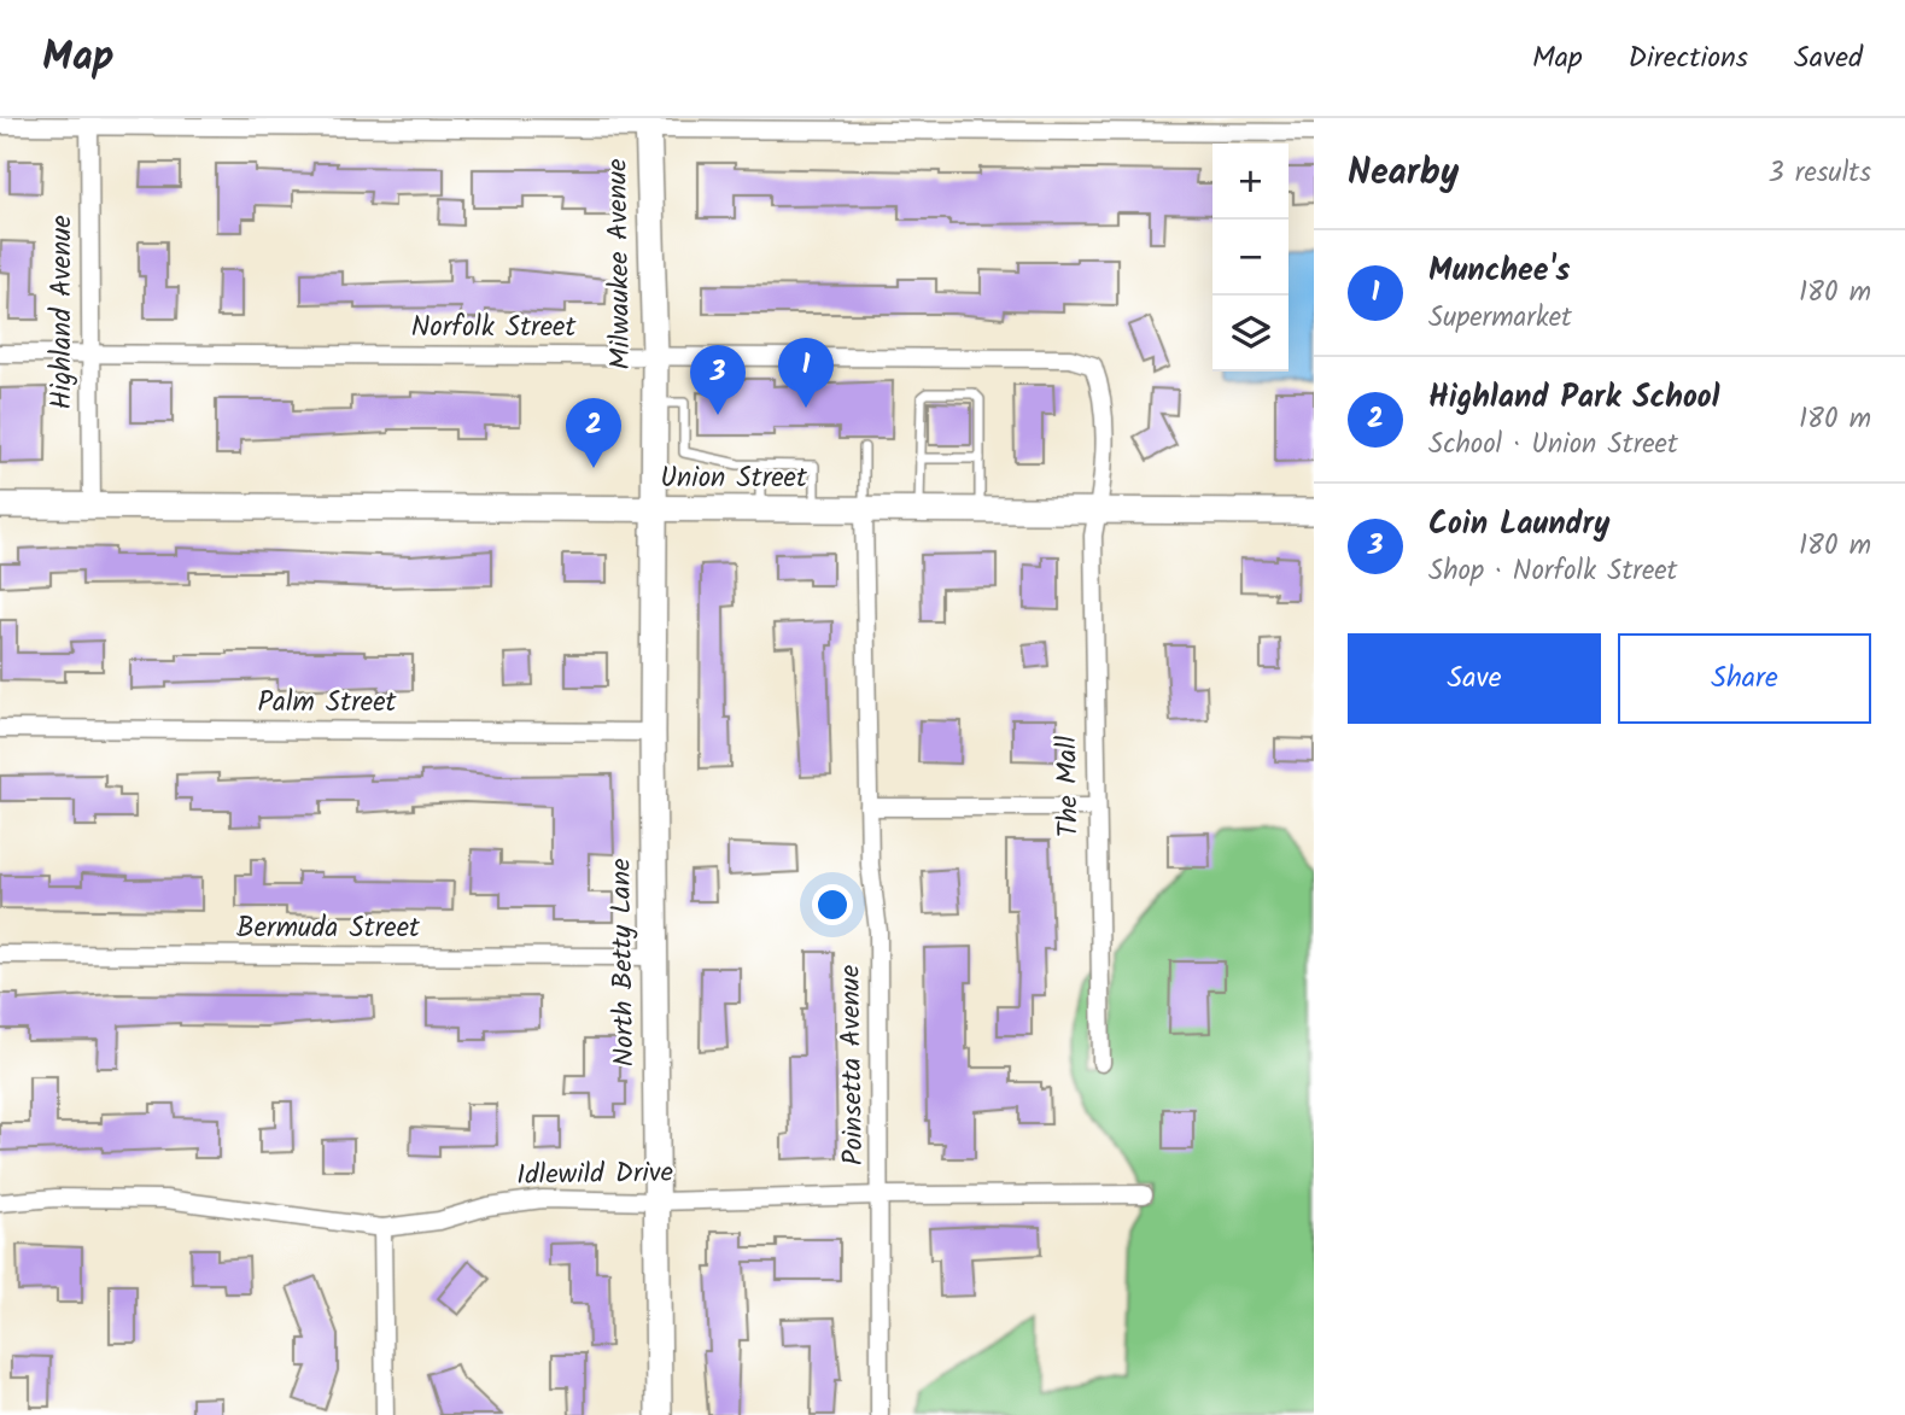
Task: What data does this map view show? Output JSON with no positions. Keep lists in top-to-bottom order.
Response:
{
  "streets": {
    "street": [
      "Milwaukee Avenue",
      "Highland Avenue",
      "Norfolk Street",
      "Union Street",
      "Palm Street",
      "The Mall",
      "Bermuda Street",
      "North Betty Lane",
      "Poinsetta Avenue",
      "Idlewild Drive"
    ]
  },
  "crossings": [
    ["Milwaukee Avenue", "Norfolk Street"],
    ["Milwaukee Avenue", "Union Street"],
    ["Milwaukee Avenue", "North Betty Lane"],
    ["Highland Avenue", "Norfolk Street"],
    ["Highland Avenue", "Union Street"],
    ["Norfolk Street", "Union Street"],
    ["Norfolk Street", "The Mall"],
    ["Union Street", "The Mall"],
    ["Union Street", "North Betty Lane"],
    ["Union Street", "Poinsetta Avenue"],
    ["Palm Street", "North Betty Lane"],
    ["Bermuda Street", "North Betty Lane"],
    ["North Betty Lane", "Idlewild Drive"],
    ["Poinsetta Avenue", "Idlewild Drive"]
  ],
  "page": {
    "header": "Map",
    "nav": ["Map", "Directions", "Saved"],
    "heading": ["Nearby", "3 results"],
    "map_buttons": ["+", "−"],
    "list": [
      {
        "mark": "1",
        "name": "Munchee's",
        "note": "Supermarket",
        "value": "180 m"
      },
      {
        "mark": "2",
        "name": "Highland Park School",
        "note": "School · Union Street",
        "value": "180 m"
      },
      {
        "mark": "3",
        "name": "Coin Laundry",
        "note": "Shop · Norfolk Street",
        "value": "180 m"
      }
    ],
    "pins": ["1", "3", "2"],
    "buttons": ["Save", "Share"]
  }
}
